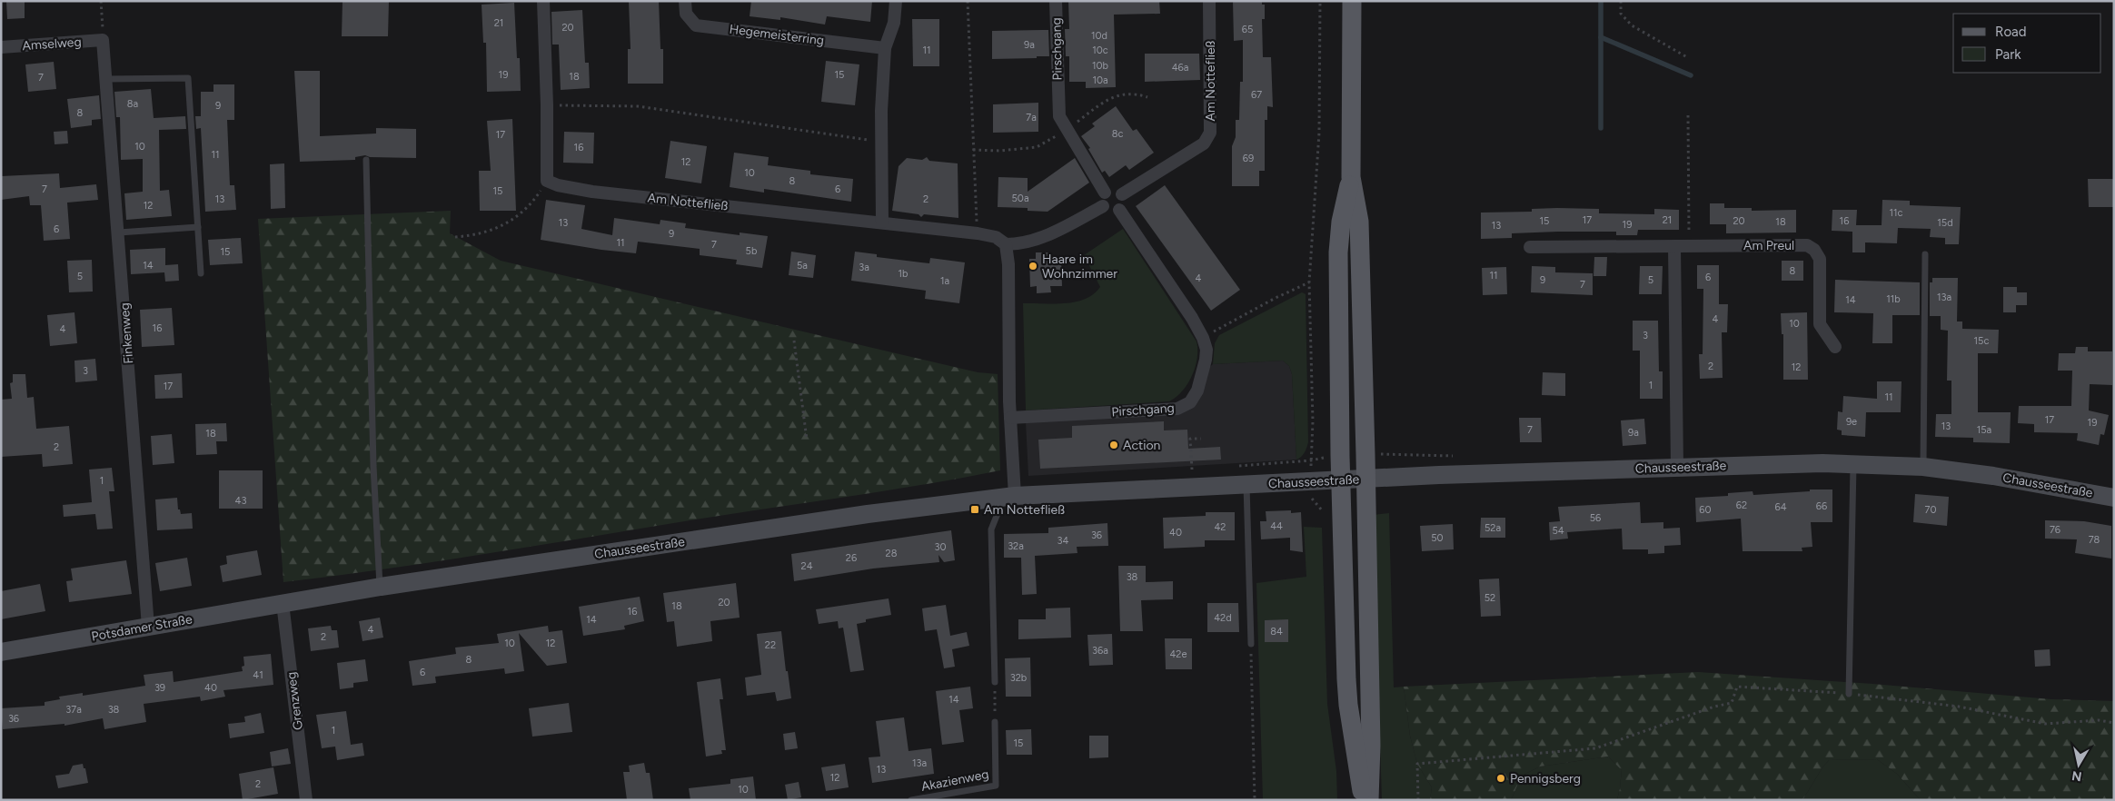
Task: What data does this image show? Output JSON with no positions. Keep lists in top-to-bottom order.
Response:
{
  "streets": {
    "main road": ["Chausseestraße", "Potsdamer Straße"],
    "street": [
      "Hegemeisterring",
      "Amselweg",
      "Pirschgang",
      "Am Nottefließ",
      "Am Preul",
      "Finkenweg",
      "Grenzweg"
    ],
    "lane": ["Akazienweg"]
  },
  "crossings": [
    ["Amselweg", "Finkenweg"],
    ["Pirschgang", "Am Nottefließ"],
    ["Finkenweg", "Potsdamer Straße"],
    ["Chausseestraße", "Potsdamer Straße"],
    ["Chausseestraße", "Grenzweg"],
    ["Potsdamer Straße", "Grenzweg"]
  ],
  "places": {
    "other": ["Haare im Wohnzimmer", "Action", "Pennigsberg"],
    "transit": ["Am Nottefließ"]
  },
  "house_numbers": [
    "21",
    "20",
    "65",
    "10d",
    "9a",
    "11",
    "10c",
    "10b",
    "46a",
    "19",
    "15",
    "18",
    "7",
    "10a",
    "67",
    "8a",
    "9",
    "8",
    "7a",
    "8c",
    "17",
    "10",
    "16",
    "11",
    "69",
    "12",
    "10",
    "8",
    "7",
    "6",
    "15",
    "50a",
    "13",
    "2",
    "12",
    "11c",
    "17",
    "21",
    "15",
    "20",
    "16",
    "18",
    "13",
    "15d",
    "19",
    "13",
    "6",
    "9",
    "11",
    "7",
    "5b",
    "15",
    "14",
    "5a",
    "3a",
    "8",
    "1b",
    "11",
    "5",
    "6",
    "4",
    "9",
    "5",
    "1a",
    "7",
    "13a",
    "11b",
    "14",
    "4",
    "10",
    "16",
    "4",
    "3",
    "15c",
    "2",
    "12",
    "3",
    "1",
    "17",
    "11",
    "17",
    "9e",
    "19",
    "13",
    "7",
    "15a",
    "9a",
    "18",
    "2",
    "1",
    "43",
    "62",
    "66",
    "64",
    "60",
    "70",
    "56",
    "44",
    "42",
    "52a",
    "76",
    "54",
    "40",
    "36",
    "50",
    "78",
    "34",
    "32a",
    "30",
    "28",
    "26",
    "24",
    "38",
    "52",
    "20",
    "18",
    "16",
    "42d",
    "14",
    "4",
    "84",
    "2",
    "10",
    "12",
    "22",
    "36a",
    "42e",
    "8",
    "6",
    "41",
    "32b",
    "39",
    "40",
    "14",
    "37a",
    "38",
    "36",
    "1",
    "15",
    "13a",
    "13",
    "12",
    "2",
    "10"
  ],
  "legend": ["Road", "Park"],
  "north": "bottom"
}
